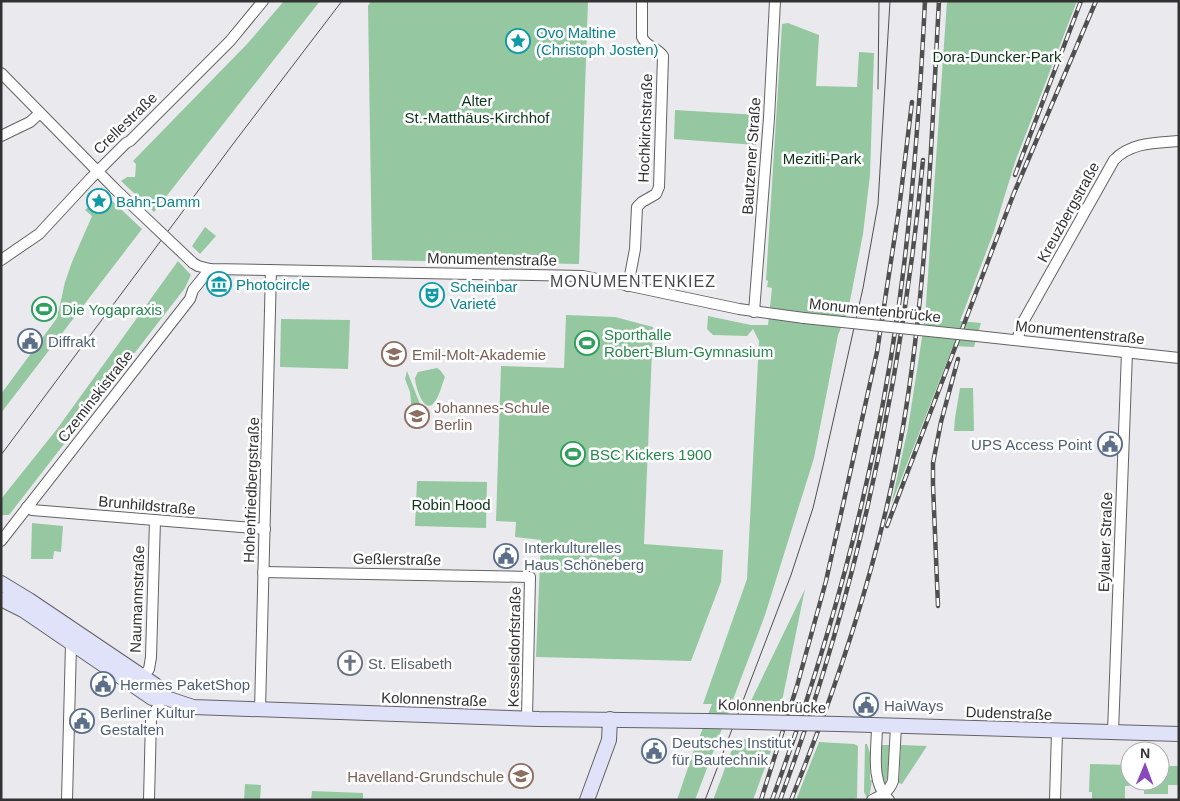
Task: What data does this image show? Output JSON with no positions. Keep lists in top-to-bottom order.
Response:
{
  "streets": {
    "main road": ["Kolonnenstraße", "Kolonnenbrücke", "Dudenstraße"],
    "street": [
      "Crellestraße",
      "Hochkirchstraße",
      "Bautzener Straße",
      "Kreuzbergstraße",
      "Monumentenstraße",
      "Monumentenbrücke",
      "Czeminskistraße",
      "Hohenfriedbergstraße",
      "Brunhildstraße",
      "Eylauer Straße",
      "Geßlerstraße",
      "Naumannstraße",
      "Kesselsdorfstraße"
    ]
  },
  "crossings": [
    ["Hochkirchstraße", "Monumentenstraße"],
    ["Bautzener Straße", "Monumentenstraße"],
    ["Kreuzbergstraße", "Monumentenstraße"],
    ["Monumentenstraße", "Monumentenbrücke"],
    ["Monumentenstraße", "Czeminskistraße"],
    ["Monumentenstraße", "Hohenfriedbergstraße"],
    ["Monumentenstraße", "Eylauer Straße"],
    ["Czeminskistraße", "Brunhildstraße"],
    ["Hohenfriedbergstraße", "Brunhildstraße"],
    ["Hohenfriedbergstraße", "Geßlerstraße"],
    ["Hohenfriedbergstraße", "Kolonnenstraße"],
    ["Brunhildstraße", "Naumannstraße"],
    ["Eylauer Straße", "Dudenstraße"],
    ["Geßlerstraße", "Kesselsdorfstraße"],
    ["Naumannstraße", "Kolonnenstraße"],
    ["Kesselsdorfstraße", "Kolonnenstraße"],
    ["Kolonnenstraße", "Kolonnenbrücke"],
    ["Kolonnenbrücke", "Dudenstraße"]
  ],
  "districts": ["MONUMENTENKIEZ"],
  "parks": [
    "Dora-Duncker-Park",
    "Alter St.-Matthäus-Kirchhof",
    "Mezitli-Park",
    "Robin Hood"
  ],
  "places": {
    "place": ["Ovo Maltine (Christoph Josten)", "Bahn-Damm"],
    "museum": ["Photocircle"],
    "theatre": ["Scheinbar Varieté"],
    "sports": ["Die Yogapraxis", "Sporthalle Robert-Blum-Gymnasium", "BSC Kickers 1900"],
    "public building": [
      "Diffrakt",
      "UPS Access Point",
      "Interkulturelles Haus Schöneberg",
      "Hermes PaketShop",
      "HaiWays",
      "Berliner Kultur Gestalten",
      "Deutsches Institut für Bautechnik"
    ],
    "school or university": ["Emil-Molt-Akademie", "Johannes-Schule Berlin", "Havelland-Grundschule"],
    "church": ["St. Elisabeth"]
  },
  "north": "top"
}
